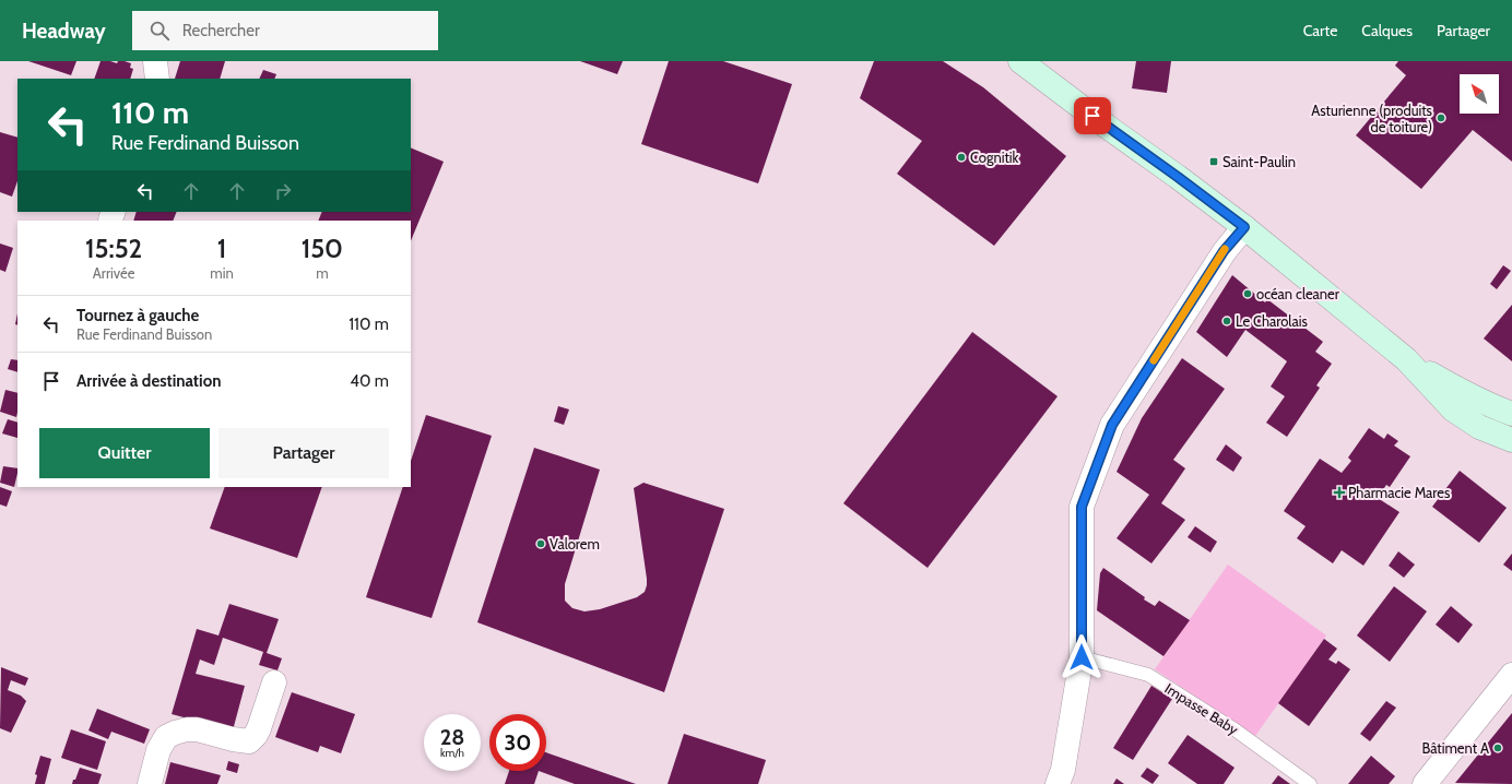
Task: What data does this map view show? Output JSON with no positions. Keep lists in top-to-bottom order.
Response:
{
  "streets": {
    "lane": ["Impasse Baby"]
  },
  "places": {
    "other": [
      "Asturienne (produits de toiture)",
      "Cognitik",
      "océan cleaner",
      "Le Charolais",
      "Valorem",
      "Bâtiment A"
    ],
    "transit": ["Saint-Paulin"],
    "health": ["Pharmacie Mares"]
  },
  "north": "top left",
  "page": {
    "header": "Headway",
    "search": "Rechercher",
    "nav": ["Carte", "Calques", "Partager"],
    "turn": ["110 m", "Rue Ferdinand Buisson"],
    "eta": [
      "15:52",
      "Arrivée",
      "1",
      "min",
      "150",
      "m"
    ],
    "list": [
      {
        "name": "Tournez à gauche",
        "note": "Rue Ferdinand Buisson",
        "value": "110 m"
      },
      {
        "name": "Arrivée à destination",
        "value": "40 m"
      }
    ],
    "buttons": ["Quitter", "Partager"],
    "speed": "28 km/h",
    "limit": "30"
  }
}
